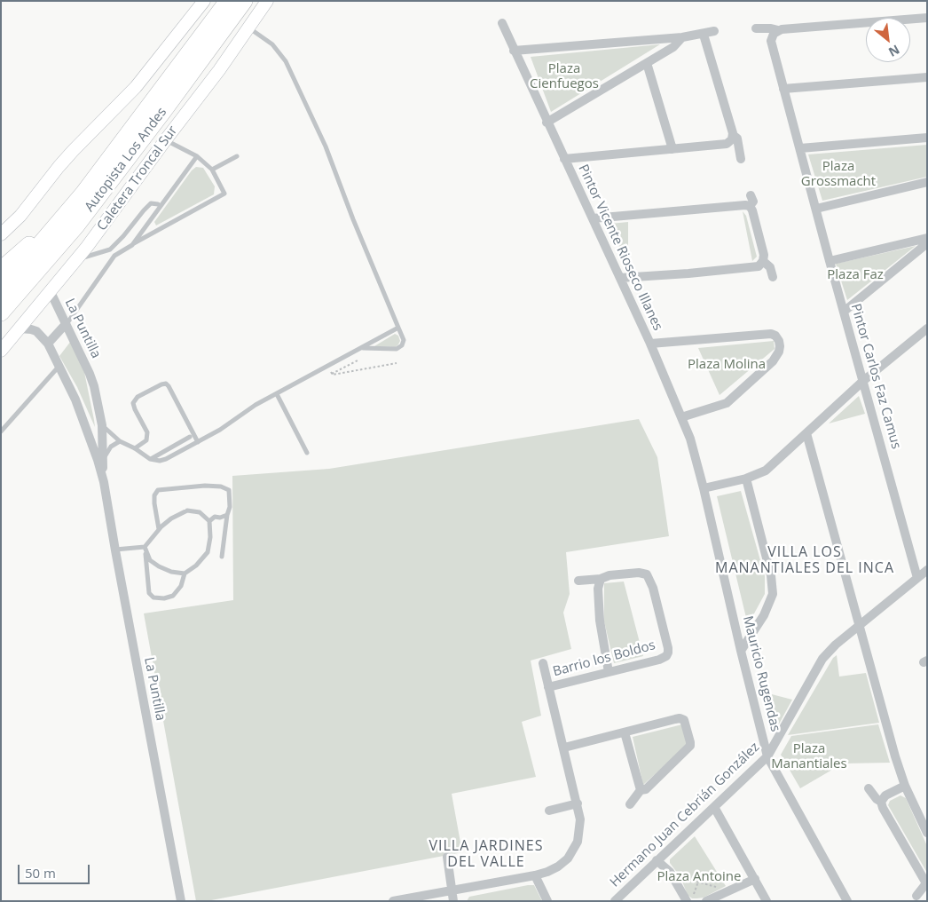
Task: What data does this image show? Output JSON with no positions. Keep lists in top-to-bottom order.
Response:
{
  "streets": {
    "highway": ["Autopista Los Andes"],
    "street": [
      "Caletera Troncal Sur",
      "Pintor Vicente Rioseco Illanes",
      "La Puntilla",
      "Pintor Carlos Faz Camus",
      "Barrio los Boldos",
      "Mauricio Rugendas",
      "Hermano Juan Cebrián González"
    ]
  },
  "crossings": [
    ["Caletera Troncal Sur", "La Puntilla"],
    ["Pintor Vicente Rioseco Illanes", "Mauricio Rugendas"],
    ["Pintor Carlos Faz Camus", "Hermano Juan Cebrián González"],
    ["Mauricio Rugendas", "Hermano Juan Cebrián González"]
  ],
  "districts": ["VILLA LOS MANANTIALES DEL INCA", "VILLA JARDINES DEL VALLE"],
  "parks": [
    "Plaza Cienfuegos",
    "Plaza Grossmacht",
    "Plaza Faz",
    "Plaza Molina",
    "Plaza Manantiales",
    "Plaza Antoine"
  ],
  "scale_bar": "50 m",
  "north": "bottom right"
}
